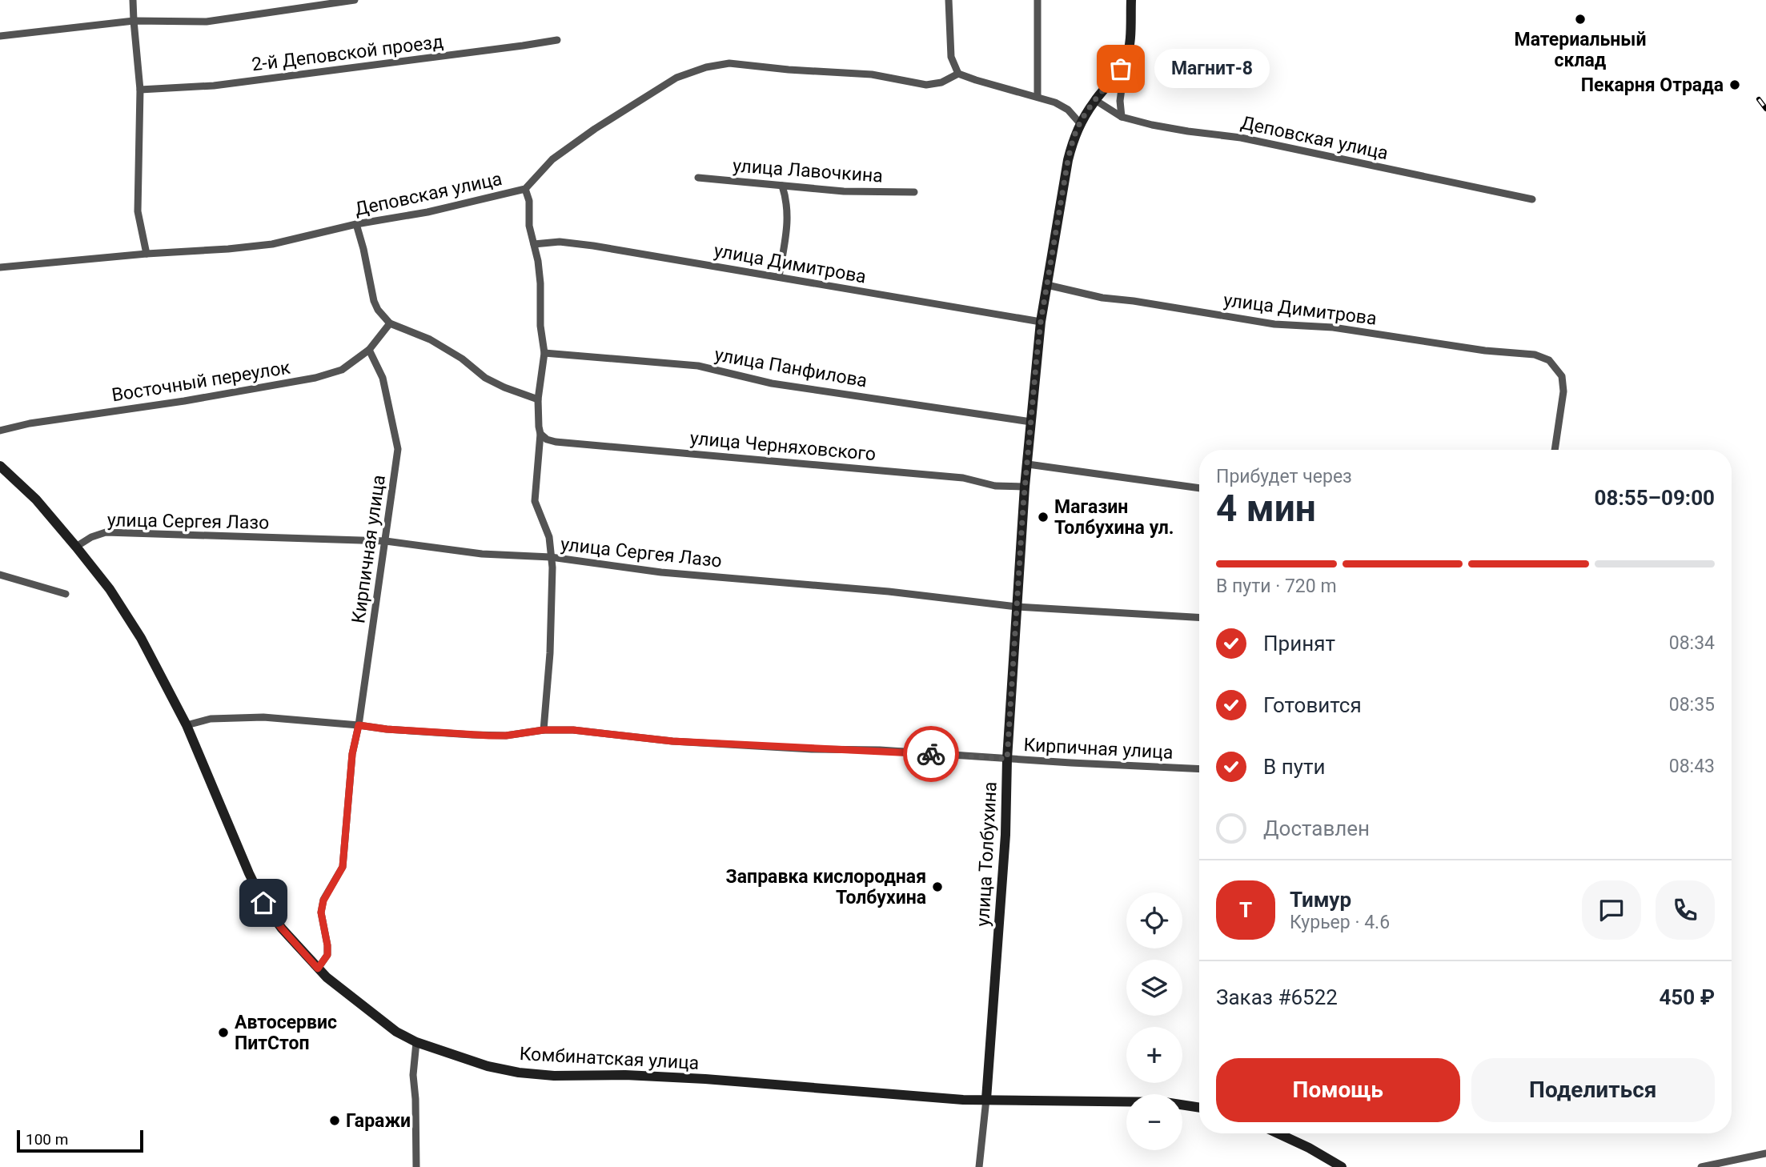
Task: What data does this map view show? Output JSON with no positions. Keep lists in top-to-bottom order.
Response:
{
  "streets": {
    "main road": ["улица Толбухина", "Комбинатская улица"],
    "street": [
      "2-й Деповской проезд",
      "Деповская улица",
      "улица Лавочкина",
      "улица Димитрова",
      "улица Панфилова",
      "Восточный переулок",
      "улица Черняховского",
      "улица Сергея Лазо",
      "Кирпичная улица"
    ]
  },
  "crossings": [
    ["Деповская улица", "улица Толбухина"],
    ["улица Димитрова", "улица Толбухина"],
    ["улица Панфилова", "улица Толбухина"],
    ["Восточный переулок", "Кирпичная улица"],
    ["улица Черняховского", "улица Толбухина"],
    ["улица Сергея Лазо", "Кирпичная улица"],
    ["улица Сергея Лазо", "улица Толбухина"],
    ["улица Сергея Лазо", "Комбинатская улица"],
    ["Кирпичная улица", "улица Толбухина"],
    ["Кирпичная улица", "Комбинатская улица"],
    ["улица Толбухина", "Комбинатская улица"]
  ],
  "places": [
    "Материальный склад",
    "Магнит-8",
    "Пекарня Отрада",
    "Магазин Толбухина ул.",
    "Заправка кислородная Толбухина",
    "Автосервис ПитСтоп",
    "Гаражи"
  ],
  "scale_bar": "100 m",
  "page": {
    "bubble": "Магнит-8",
    "heading": ["4 мин", "Прибудет через", "08:55–09:00"],
    "panel": [
      "Тимур",
      "Курьер · 4.6",
      "Заказ #6522",
      "450 ₽"
    ],
    "bar": "В пути · 720 m",
    "list": [
      ["Принят", "08:34"],
      ["Готовится", "08:35"],
      ["В пути", "08:43"],
      "Доставлен"
    ],
    "round": "Т",
    "map_buttons": ["+", "−"],
    "buttons": ["Помощь", "Поделиться"],
    "scale": "100 m"
  }
}
